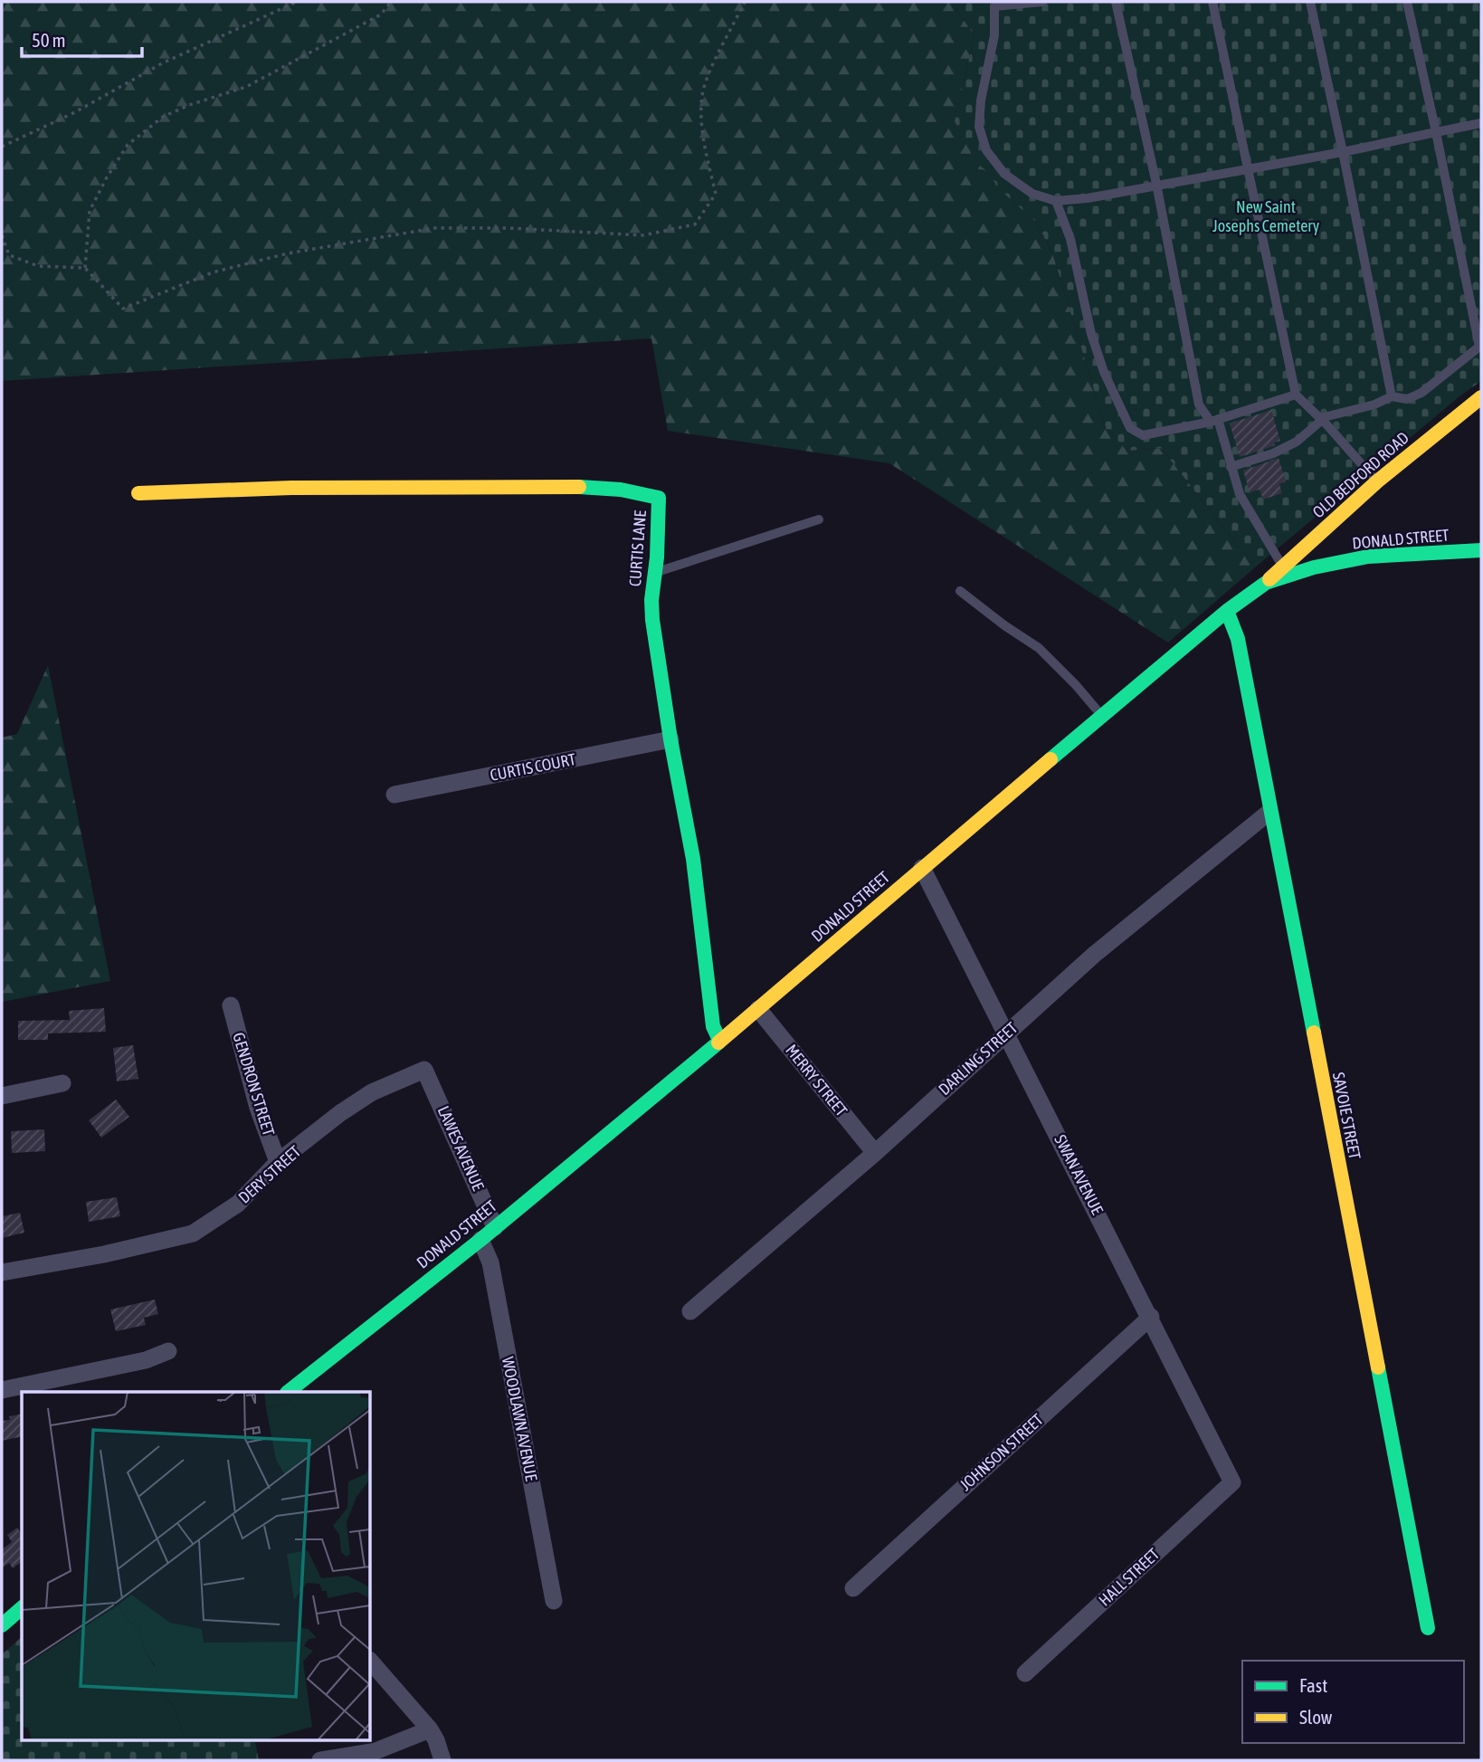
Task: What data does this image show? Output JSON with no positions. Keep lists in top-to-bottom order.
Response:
{
  "streets": {
    "street": [
      "OLD BEDFORD ROAD",
      "DONALD STREET",
      "CURTIS LANE",
      "CURTIS COURT",
      "DARLING STREET",
      "MERRY STREET",
      "GENDRON STREET",
      "SAVOIE STREET",
      "LAWES AVENUE",
      "DERY STREET",
      "SWAN AVENUE",
      "WOODLAWN AVENUE",
      "JOHNSON STREET",
      "HALL STREET"
    ]
  },
  "crossings": [
    ["OLD BEDFORD ROAD", "DONALD STREET"],
    ["DONALD STREET", "CURTIS LANE"],
    ["DONALD STREET", "MERRY STREET"],
    ["DONALD STREET", "SAVOIE STREET"],
    ["DONALD STREET", "LAWES AVENUE"],
    ["DONALD STREET", "SWAN AVENUE"],
    ["DONALD STREET", "WOODLAWN AVENUE"],
    ["CURTIS LANE", "CURTIS COURT"],
    ["DARLING STREET", "MERRY STREET"],
    ["DARLING STREET", "SAVOIE STREET"],
    ["DARLING STREET", "SWAN AVENUE"],
    ["GENDRON STREET", "DERY STREET"],
    ["LAWES AVENUE", "DERY STREET"],
    ["SWAN AVENUE", "JOHNSON STREET"],
    ["SWAN AVENUE", "HALL STREET"]
  ],
  "parks": ["New Saint Josephs Cemetery"],
  "legend": ["Fast", "Slow"],
  "scale_bar": "50 m"
}
